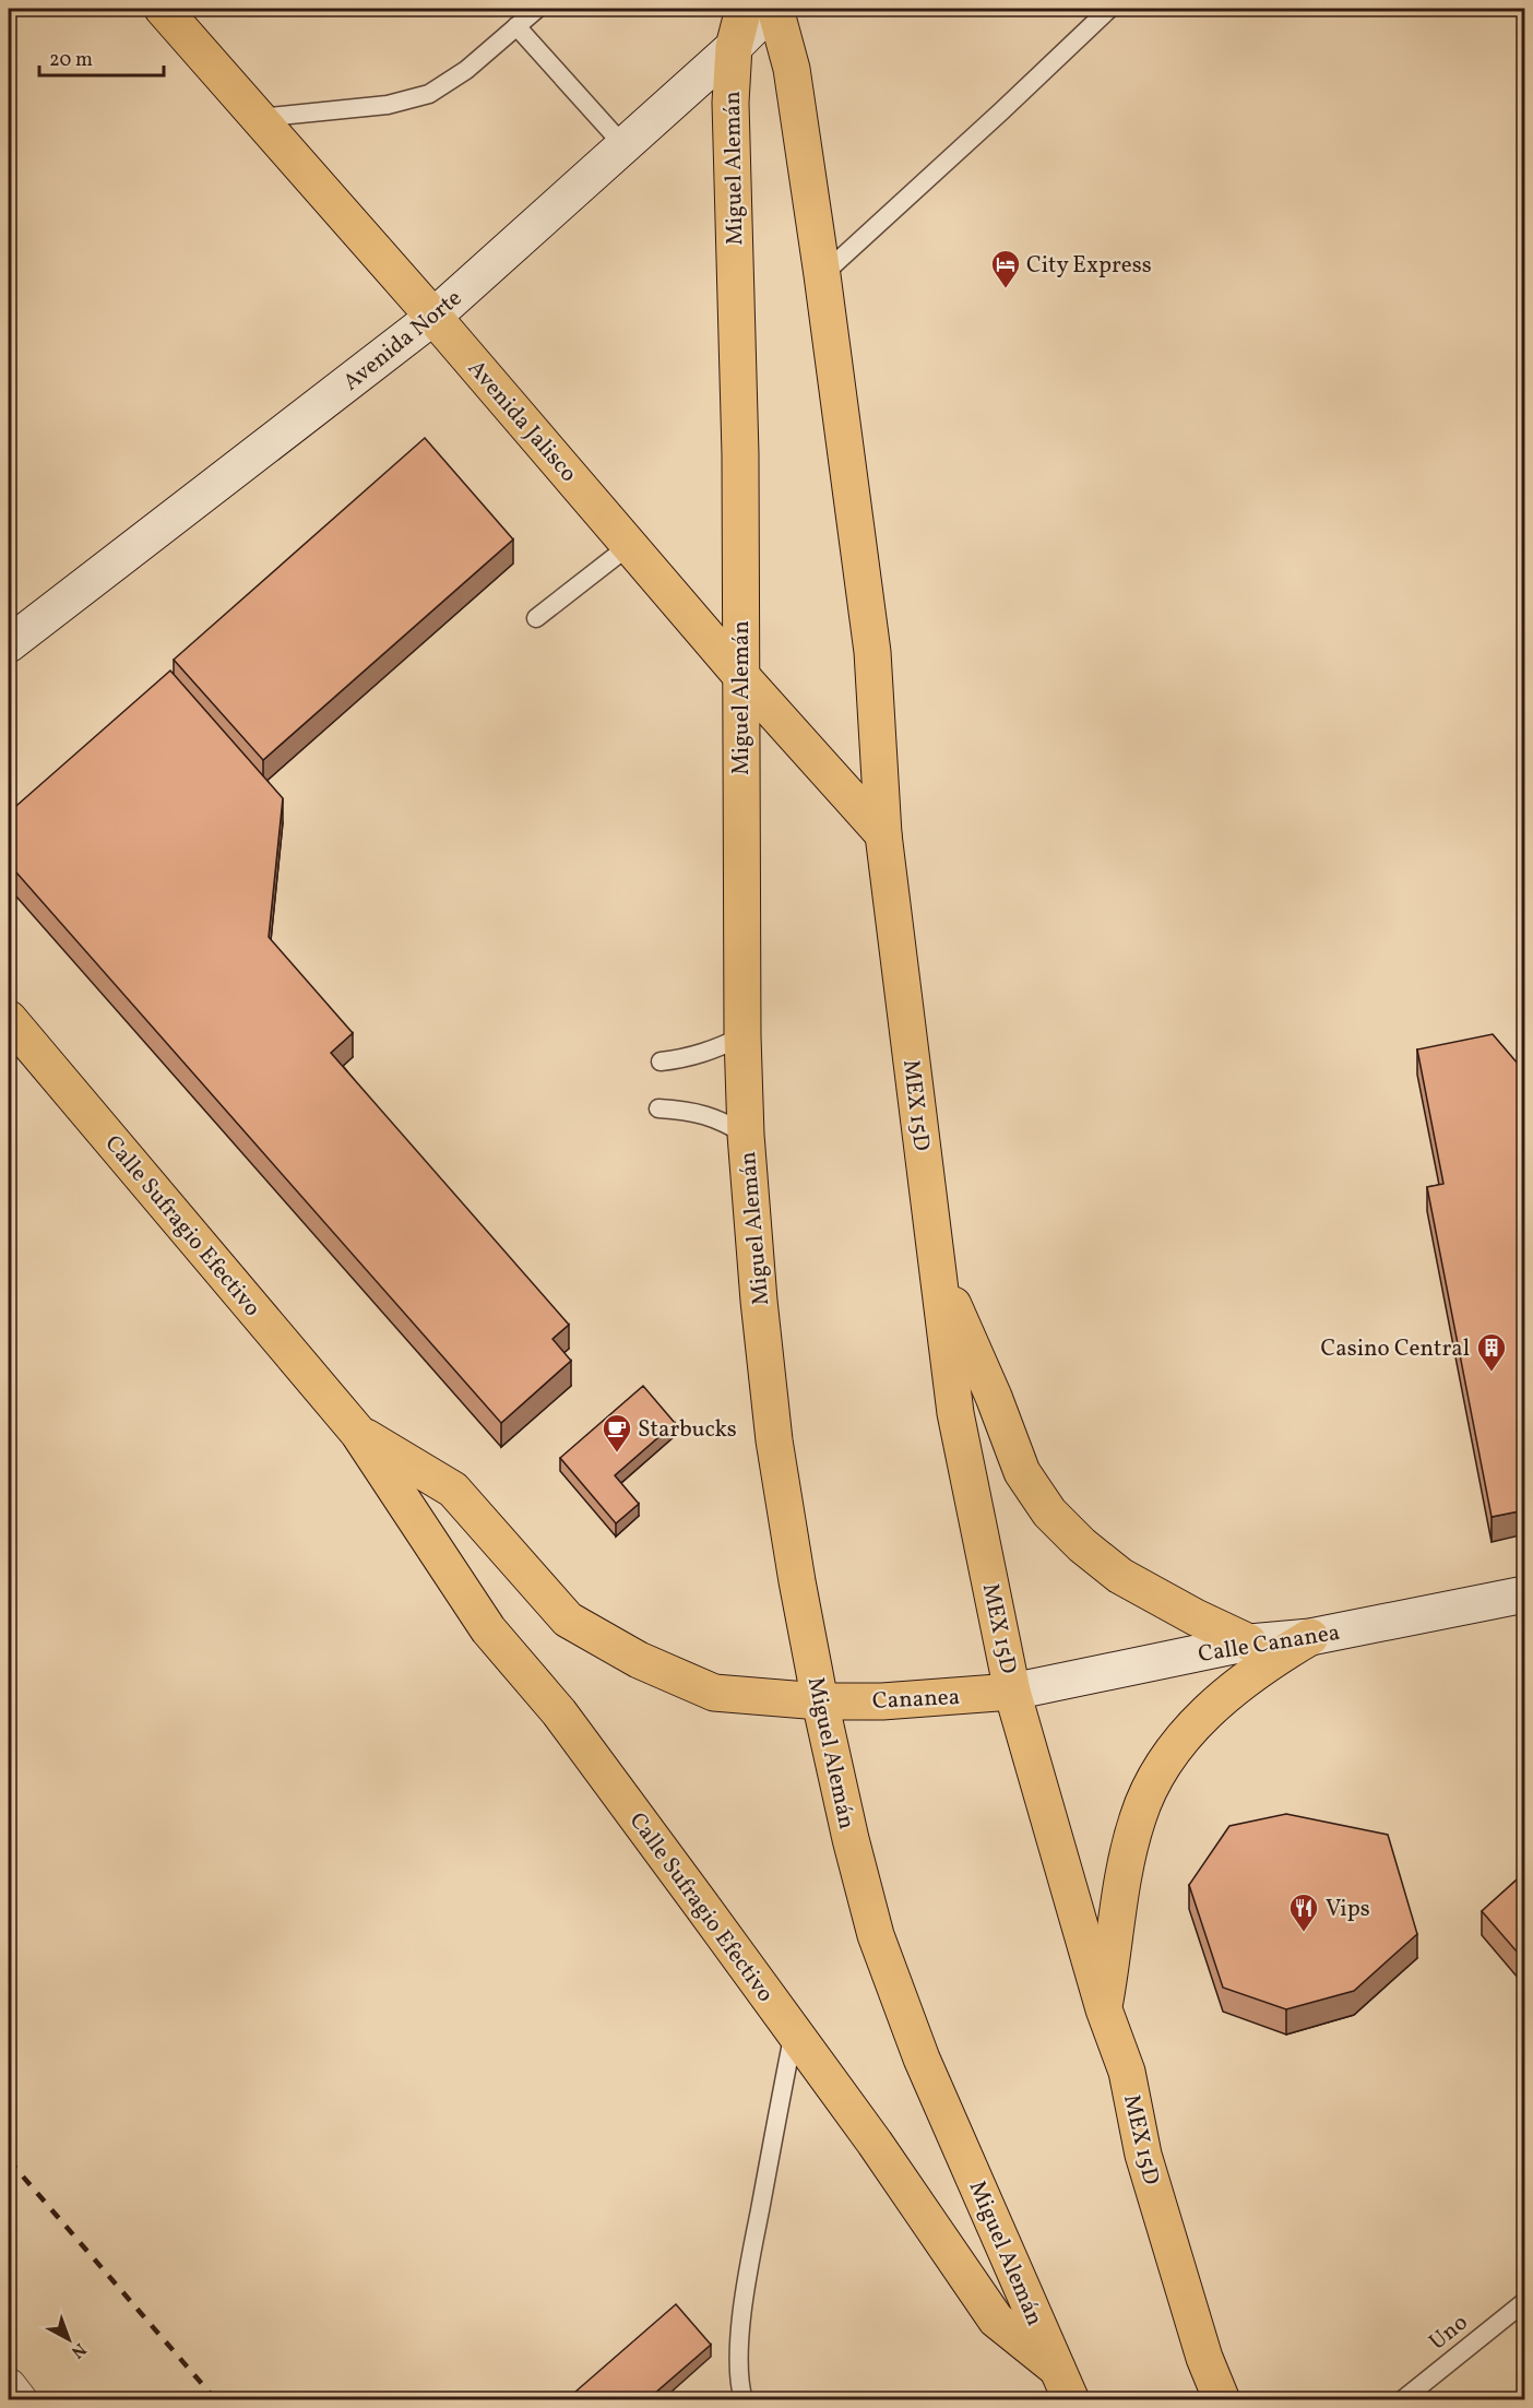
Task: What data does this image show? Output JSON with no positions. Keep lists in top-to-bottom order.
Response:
{
  "streets": {
    "main road": [
      "Miguel Alemán",
      "Avenida Jalisco",
      "MEX 15D",
      "Calle Sufragio Efectivo",
      "Cananea"
    ],
    "street": ["Avenida Norte", "Calle Cananea"],
    "lane": ["Uno"]
  },
  "crossings": [
    ["Miguel Alemán", "Avenida Norte"],
    ["Miguel Alemán", "Avenida Jalisco"],
    ["Miguel Alemán", "Calle Sufragio Efectivo"],
    ["Miguel Alemán", "Cananea"],
    ["Avenida Norte", "Avenida Jalisco"],
    ["Avenida Jalisco", "MEX 15D"],
    ["MEX 15D", "Calle Cananea"],
    ["MEX 15D", "Cananea"],
    ["Calle Sufragio Efectivo", "Cananea"],
    ["Calle Cananea", "Cananea"]
  ],
  "places": {
    "hotel": ["City Express"],
    "building": ["Casino Central"],
    "cafe": ["Starbucks"],
    "restaurant": ["Vips"]
  },
  "scale_bar": "20 m",
  "north": "bottom right"
}
